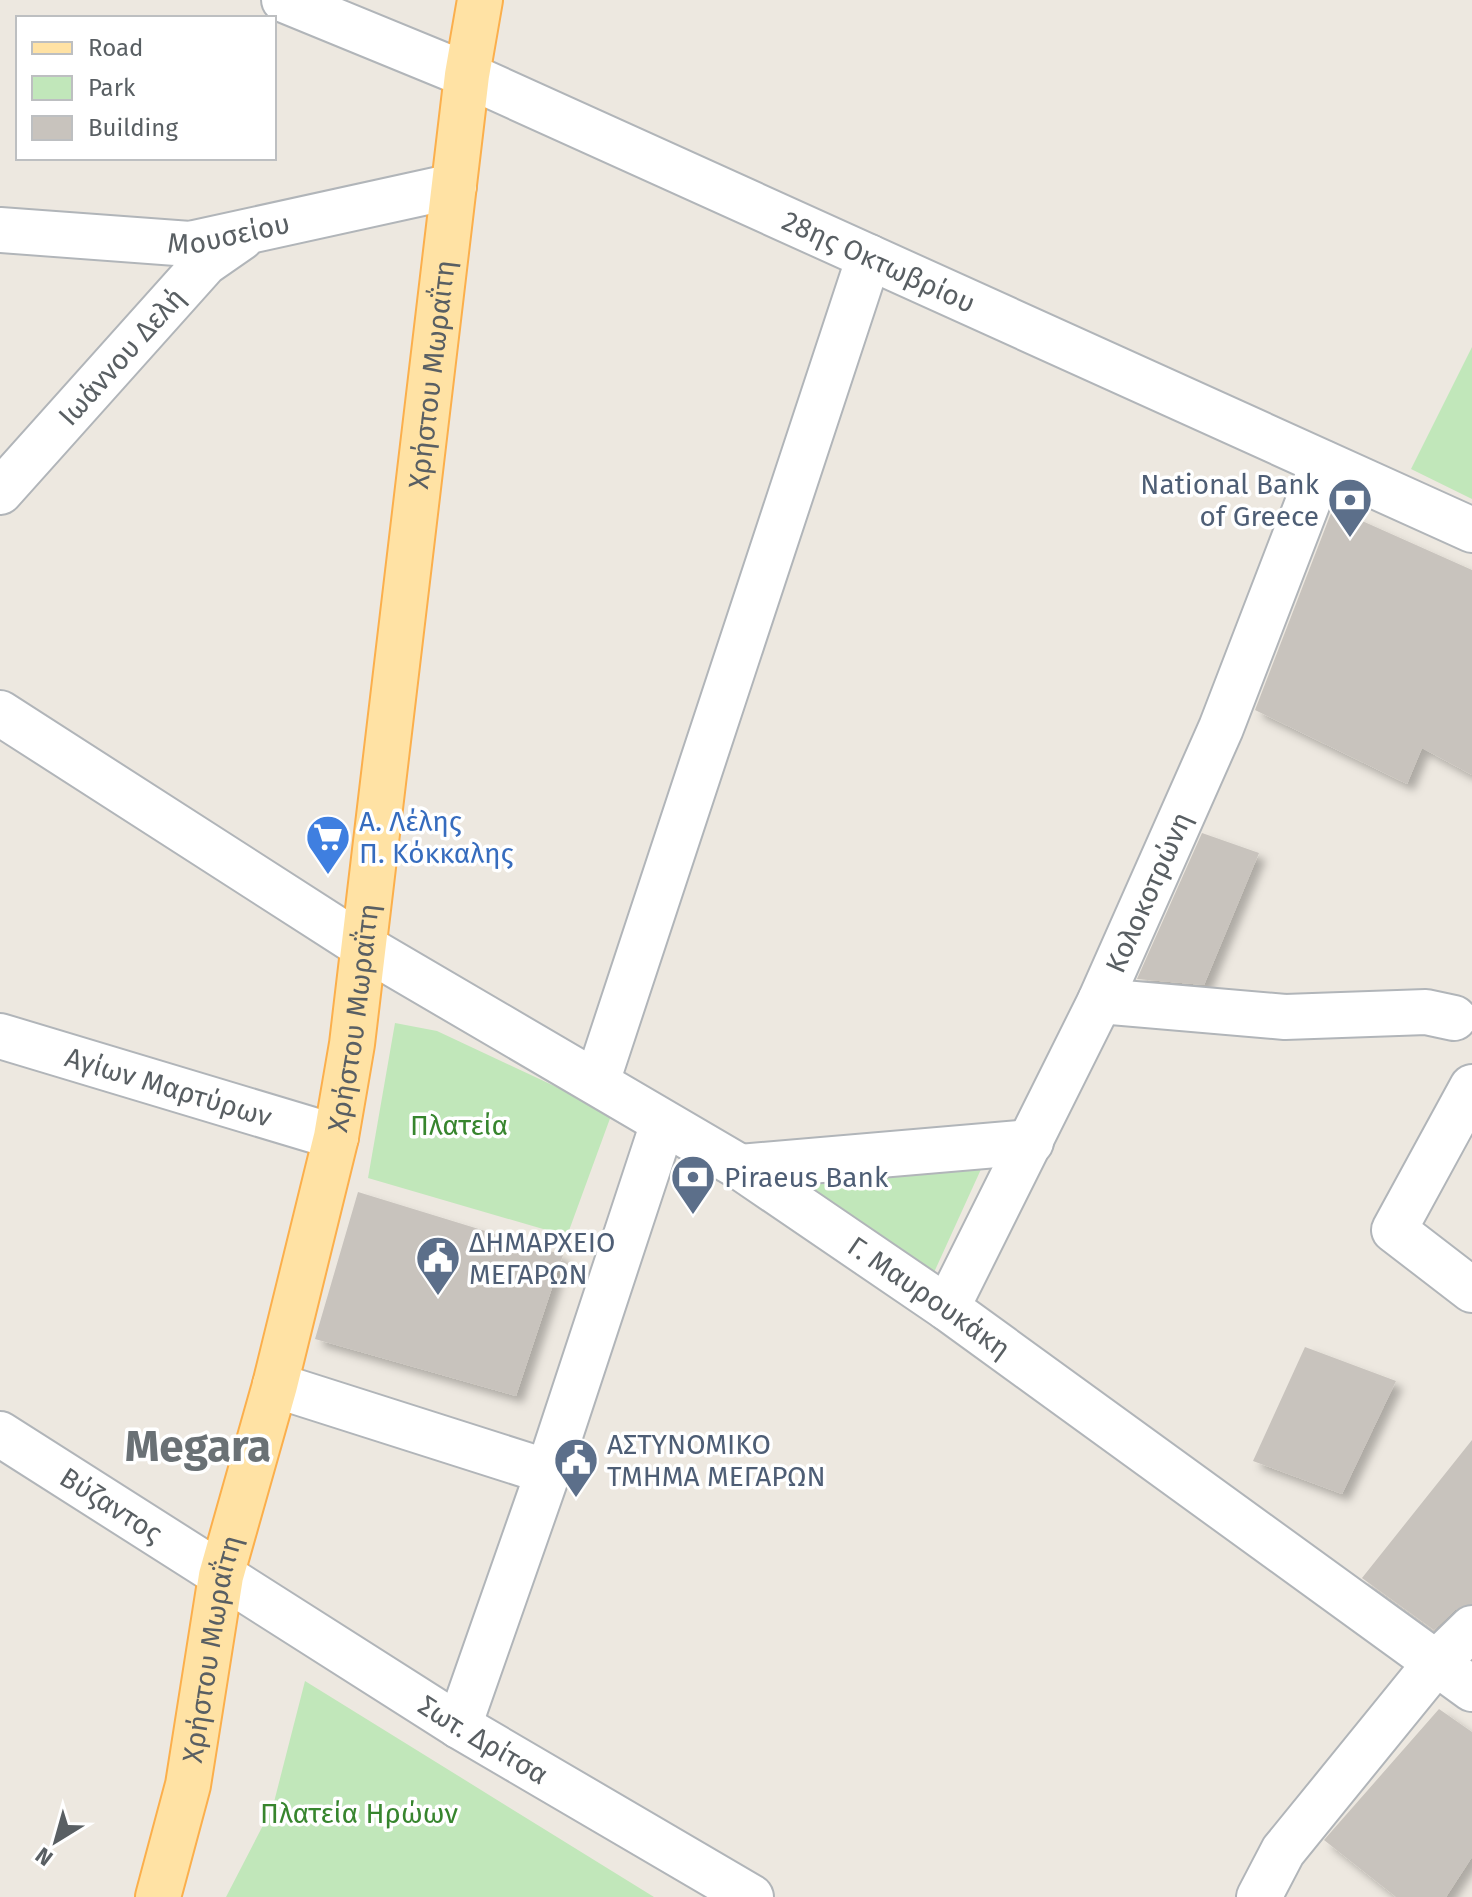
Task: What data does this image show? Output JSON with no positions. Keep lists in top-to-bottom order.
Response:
{
  "streets": {
    "main road": ["Χρήστου Μωραΐτη"],
    "street": [
      "Μουσείου",
      "28ης Οκτωβρίου",
      "Ιωάννου Δελή",
      "Κολοκοτρώνη",
      "Αγίων Μαρτύρων",
      "Γ. Μαυρουκάκη",
      "Βύζαντος",
      "Σωτ. Δρίτσα"
    ]
  },
  "crossings": [
    ["Μουσείου", "Ιωάννου Δελή"],
    ["Μουσείου", "Χρήστου Μωραΐτη"],
    ["28ης Οκτωβρίου", "Χρήστου Μωραΐτη"],
    ["28ης Οκτωβρίου", "Κολοκοτρώνη"],
    ["Χρήστου Μωραΐτη", "Αγίων Μαρτύρων"],
    ["Χρήστου Μωραΐτη", "Γ. Μαυρουκάκη"],
    ["Χρήστου Μωραΐτη", "Βύζαντος"],
    ["Χρήστου Μωραΐτη", "Σωτ. Δρίτσα"],
    ["Κολοκοτρώνη", "Γ. Μαυρουκάκη"],
    ["Βύζαντος", "Σωτ. Δρίτσα"]
  ],
  "districts": ["Megara"],
  "parks": ["Πλατεία", "Πλατεία Ηρώων"],
  "places": {
    "bank": ["National Bank of Greece", "Piraeus Bank"],
    "supermarket": ["Α. Λέλης Π. Κόκκαλης"],
    "public building": ["ΔΗΜΑΡΧΕΙΟ ΜΕΓΑΡΩΝ", "ΑΣΤΥΝΟΜΙΚΟ ΤΜΗΜΑ ΜΕΓΑΡΩΝ"]
  },
  "legend": ["Road", "Park", "Building"],
  "north": "bottom left"
}
